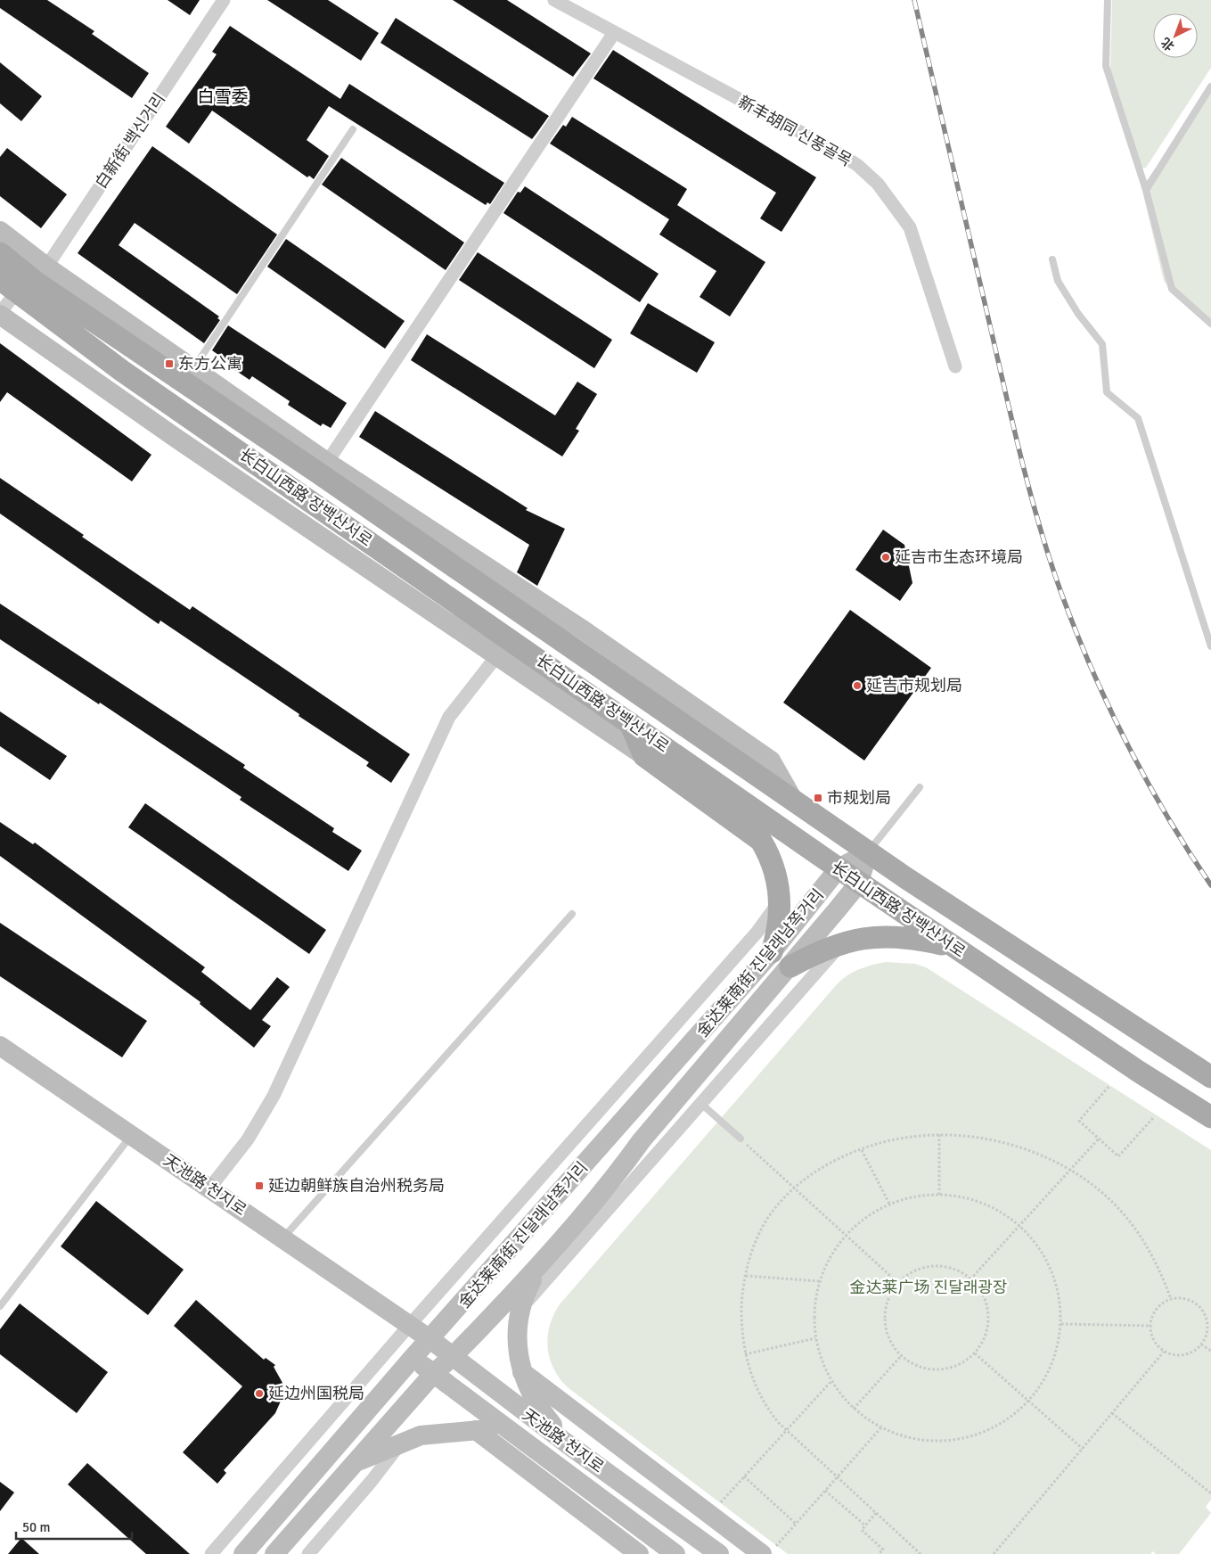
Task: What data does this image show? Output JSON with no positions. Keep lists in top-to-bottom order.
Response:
{
  "streets": {
    "main road": ["长白山西路 장백산서로", "金达莱南街 진달래남쪽거리", "天池路 천지로"],
    "street": ["新丰胡同 신풍골목", "白新街 백신거리"]
  },
  "crossings": [
    ["白新街 백신거리", "长白山西路 장백산서로"],
    ["长白山西路 장백산서로", "金达莱南街 진달래남쪽거리"],
    ["金达莱南街 진달래남쪽거리", "天池路 천지로"]
  ],
  "districts": ["白雪委"],
  "parks": ["金达莱广场 진달래광장"],
  "places": {
    "transit": ["东方公寓", "市规划局", "延边朝鲜族自治州税务局"],
    "other": ["延吉市生态环境局", "延吉市规划局", "延边州国税局"]
  },
  "scale_bar": "50 m",
  "north": "bottom left"
}
